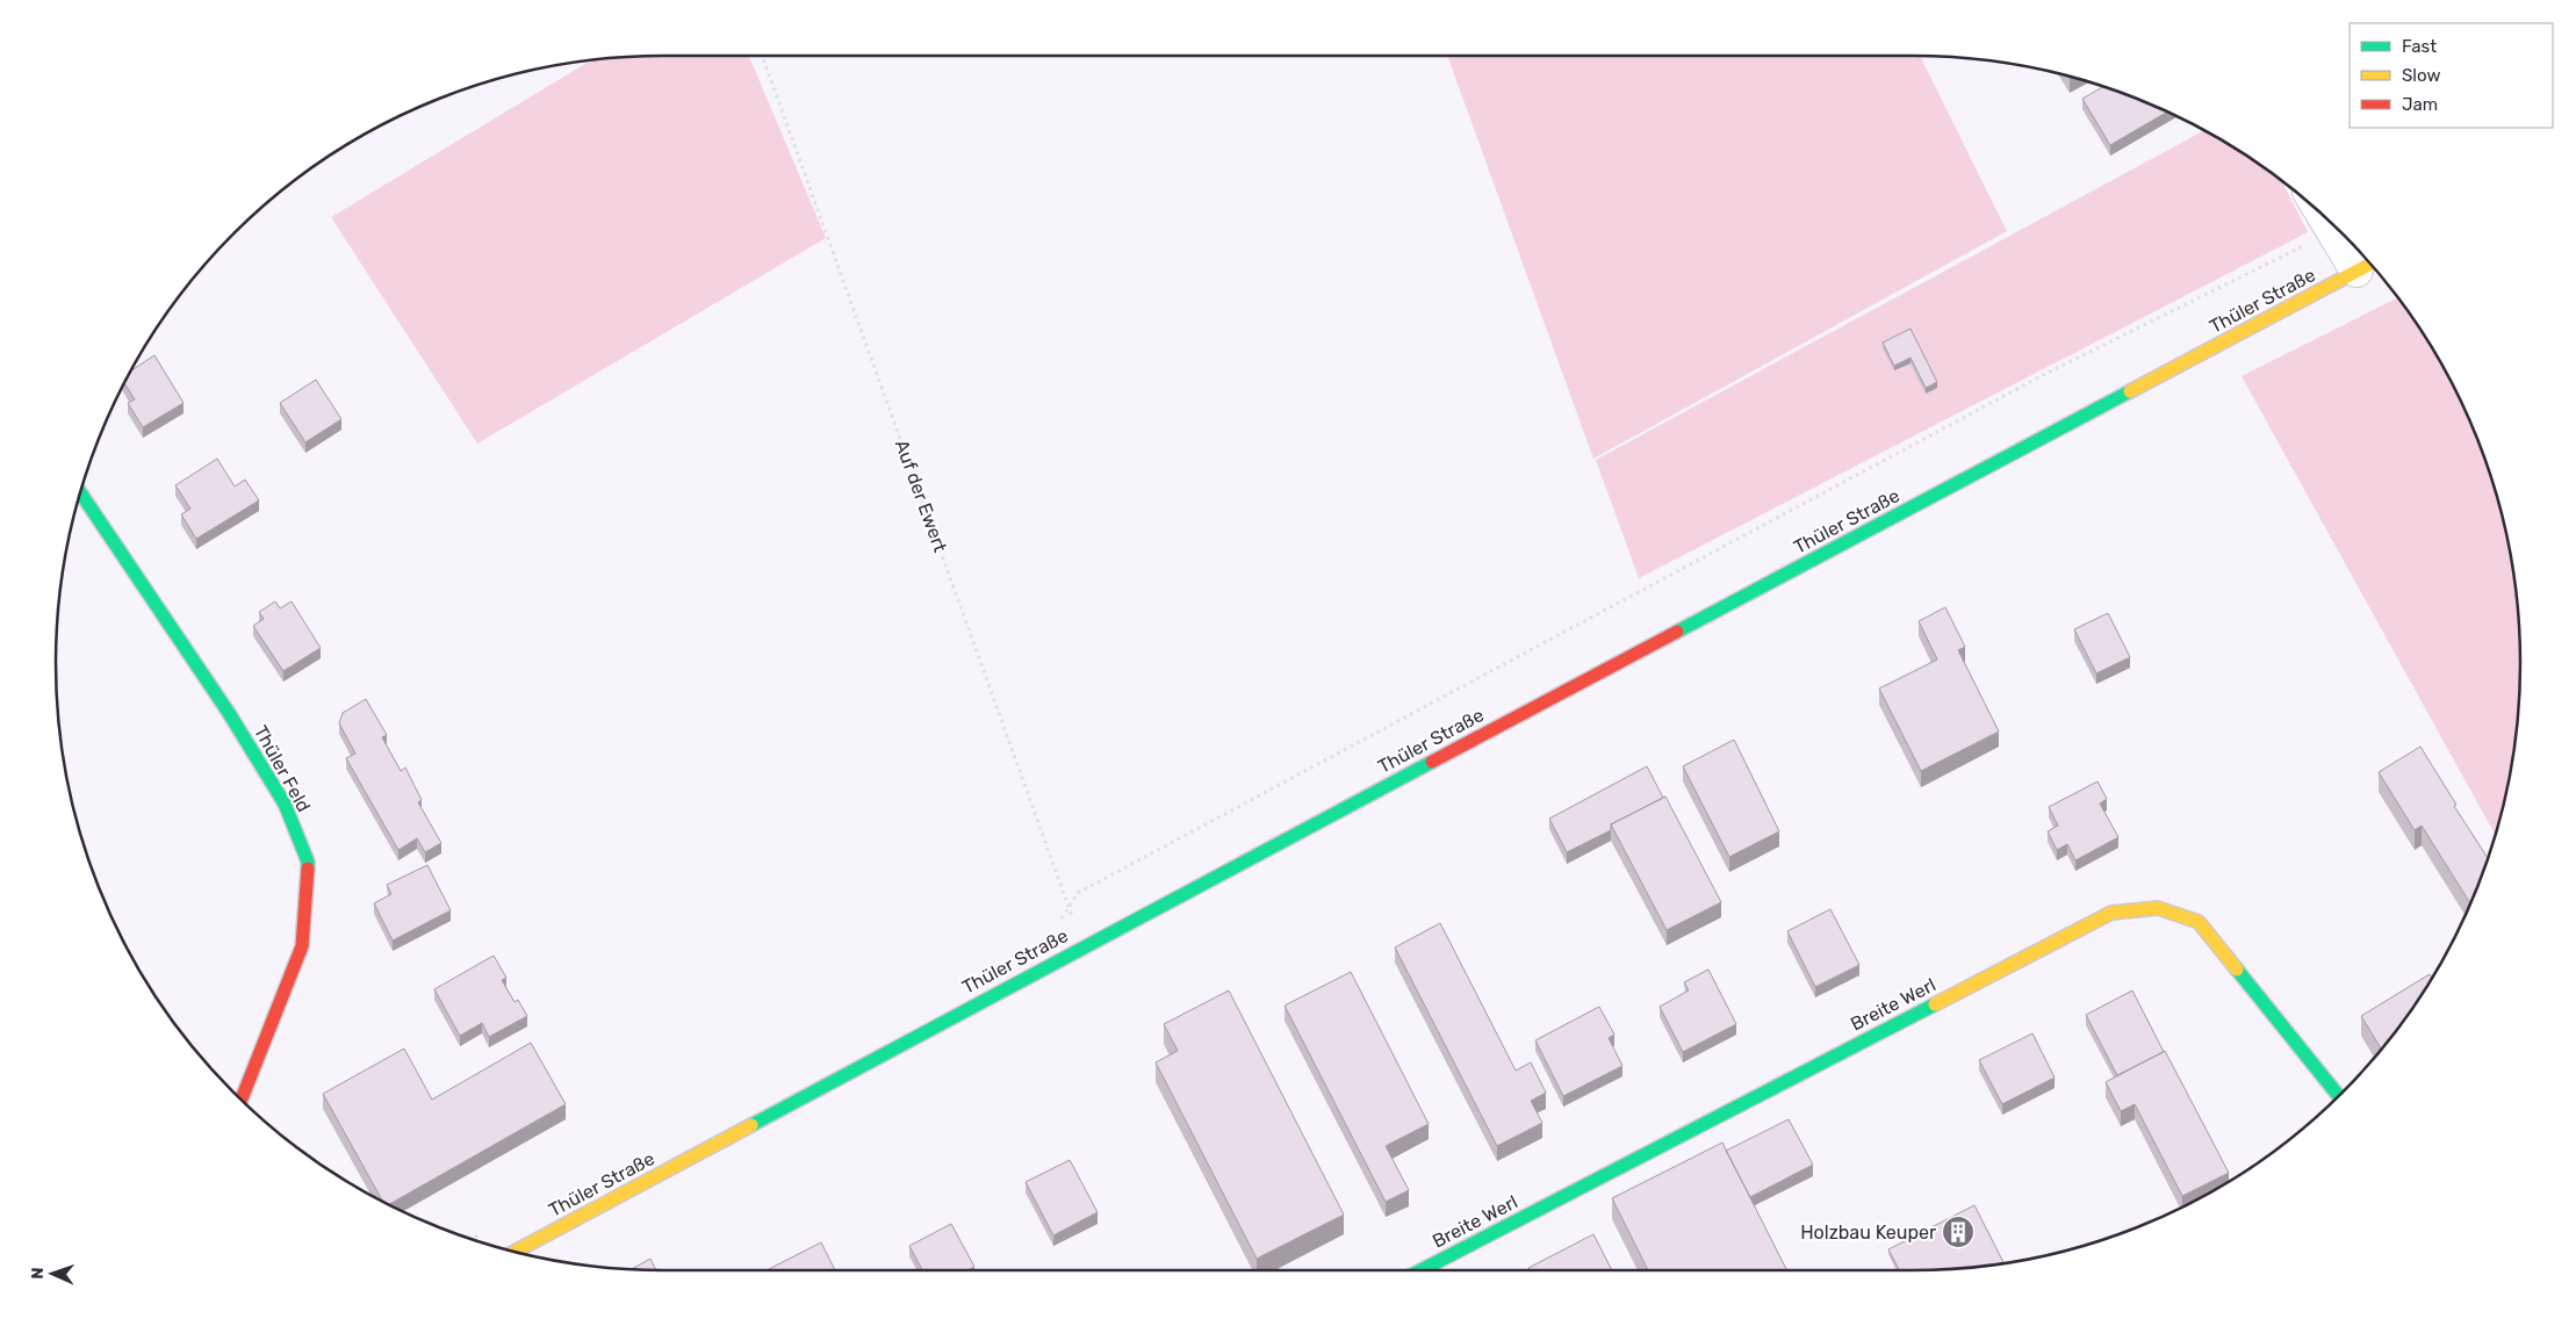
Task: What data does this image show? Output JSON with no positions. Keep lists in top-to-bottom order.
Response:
{
  "streets": {
    "main road": ["Thüler Straße", "Thüler Feld", "Breite Werl"],
    "path": ["Auf der Ewert"]
  },
  "crossings": [
    ["Thüler Straße", "Auf der Ewert"]
  ],
  "places": {
    "building": ["Holzbau Keuper"]
  },
  "legend": ["Fast", "Slow", "Jam"],
  "north": "left"
}
